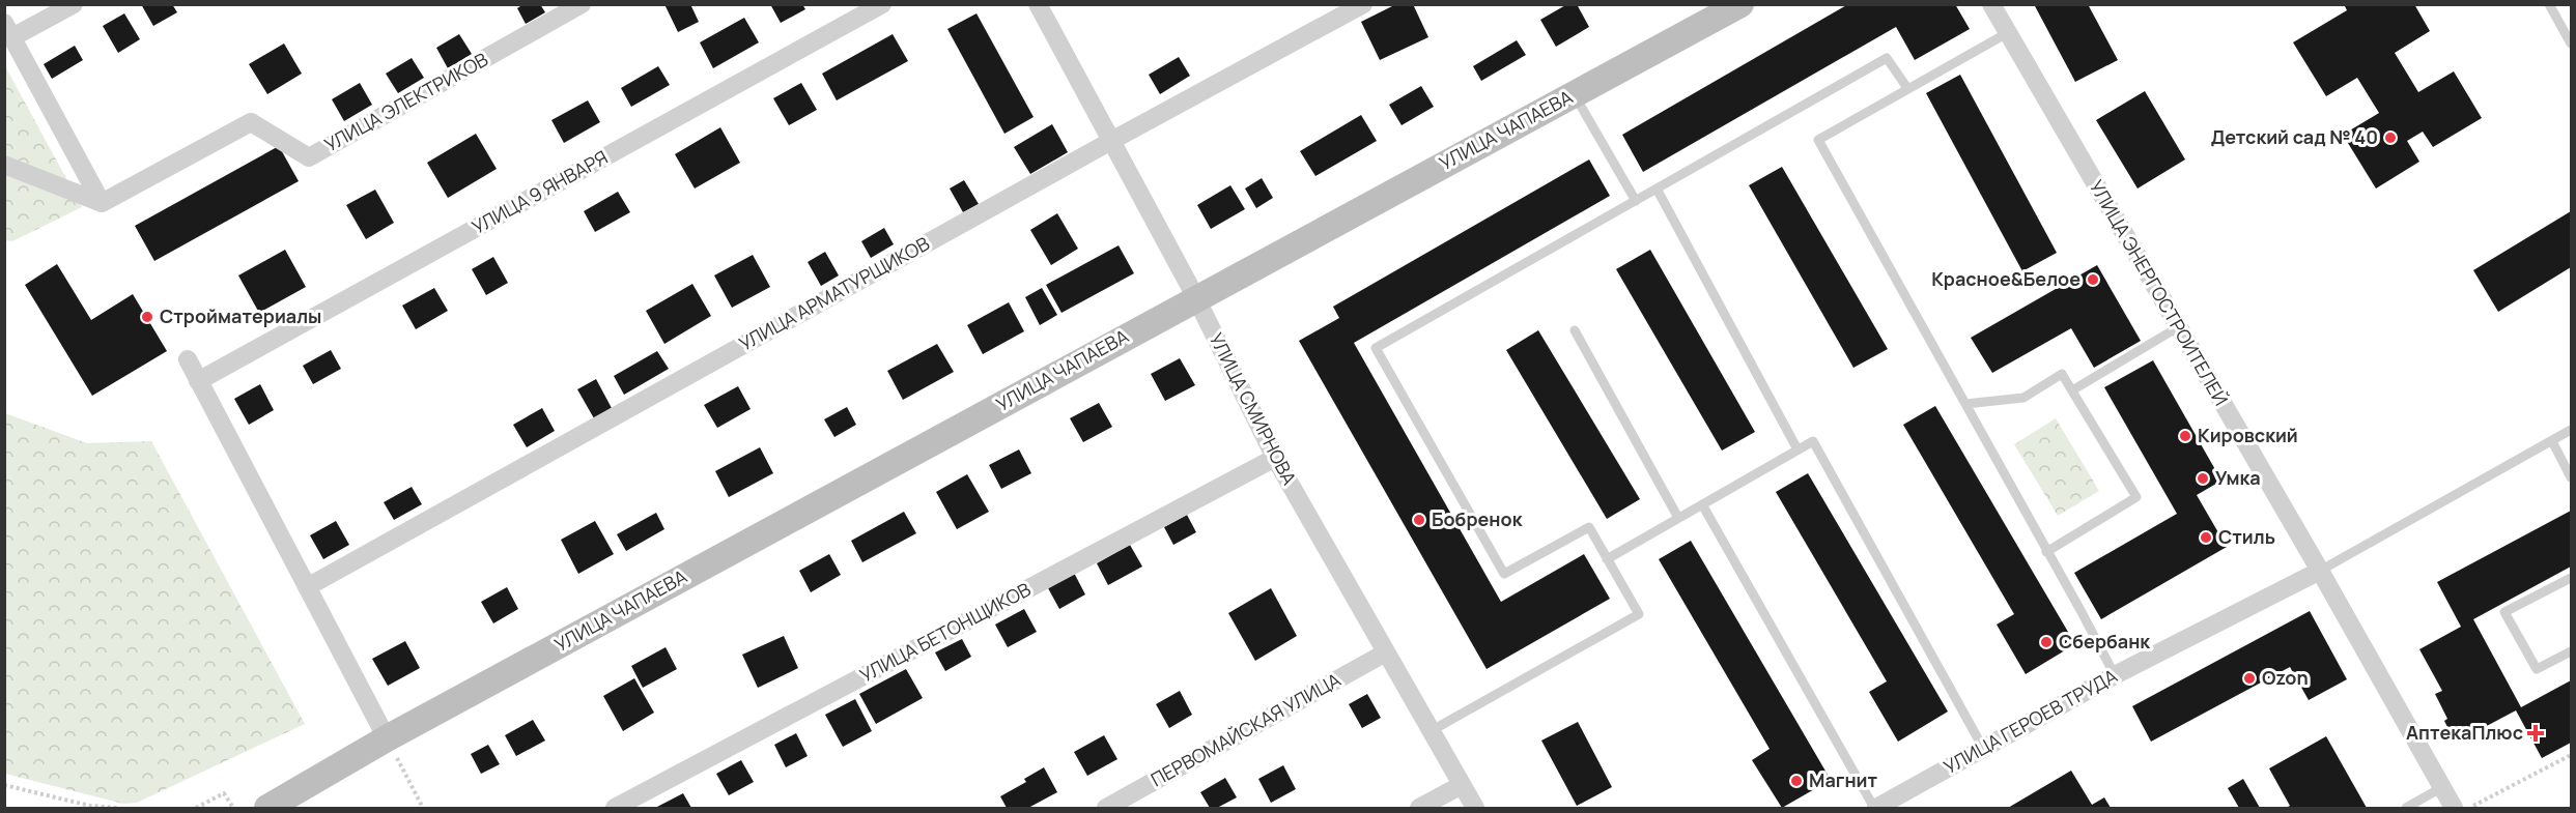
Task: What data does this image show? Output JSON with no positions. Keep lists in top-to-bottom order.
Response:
{
  "streets": {
    "street": [
      "УЛИЦА ЭЛЕКТРИКОВ",
      "УЛИЦА ЧАПАЕВА",
      "УЛИЦА 9 ЯНВАРЯ",
      "УЛИЦА ЭНЕРГОСТРОИТЕЛЕЙ",
      "УЛИЦА АРМАТУРЩИКОВ",
      "УЛИЦА СМИРНОВА",
      "УЛИЦА БЕТОНЩИКОВ",
      "УЛИЦА ГЕРОЕВ ТРУДА",
      "ПЕРВОМАЙСКАЯ УЛИЦА"
    ]
  },
  "crossings": [
    ["УЛИЦА ЧАПАЕВА", "УЛИЦА СМИРНОВА"],
    ["УЛИЦА ЭНЕРГОСТРОИТЕЛЕЙ", "УЛИЦА ГЕРОЕВ ТРУДА"],
    ["УЛИЦА АРМАТУРЩИКОВ", "УЛИЦА СМИРНОВА"],
    ["УЛИЦА СМИРНОВА", "УЛИЦА БЕТОНЩИКОВ"],
    ["УЛИЦА СМИРНОВА", "ПЕРВОМАЙСКАЯ УЛИЦА"]
  ],
  "places": {
    "other": [
      "Детский сад № 40",
      "Красное&Белое",
      "Стройматериалы",
      "Кировский",
      "Умка",
      "Бобренок",
      "Стиль",
      "Сбербанк",
      "Ozon",
      "Магнит"
    ],
    "health": ["АптекаПлюс"]
  }
}
